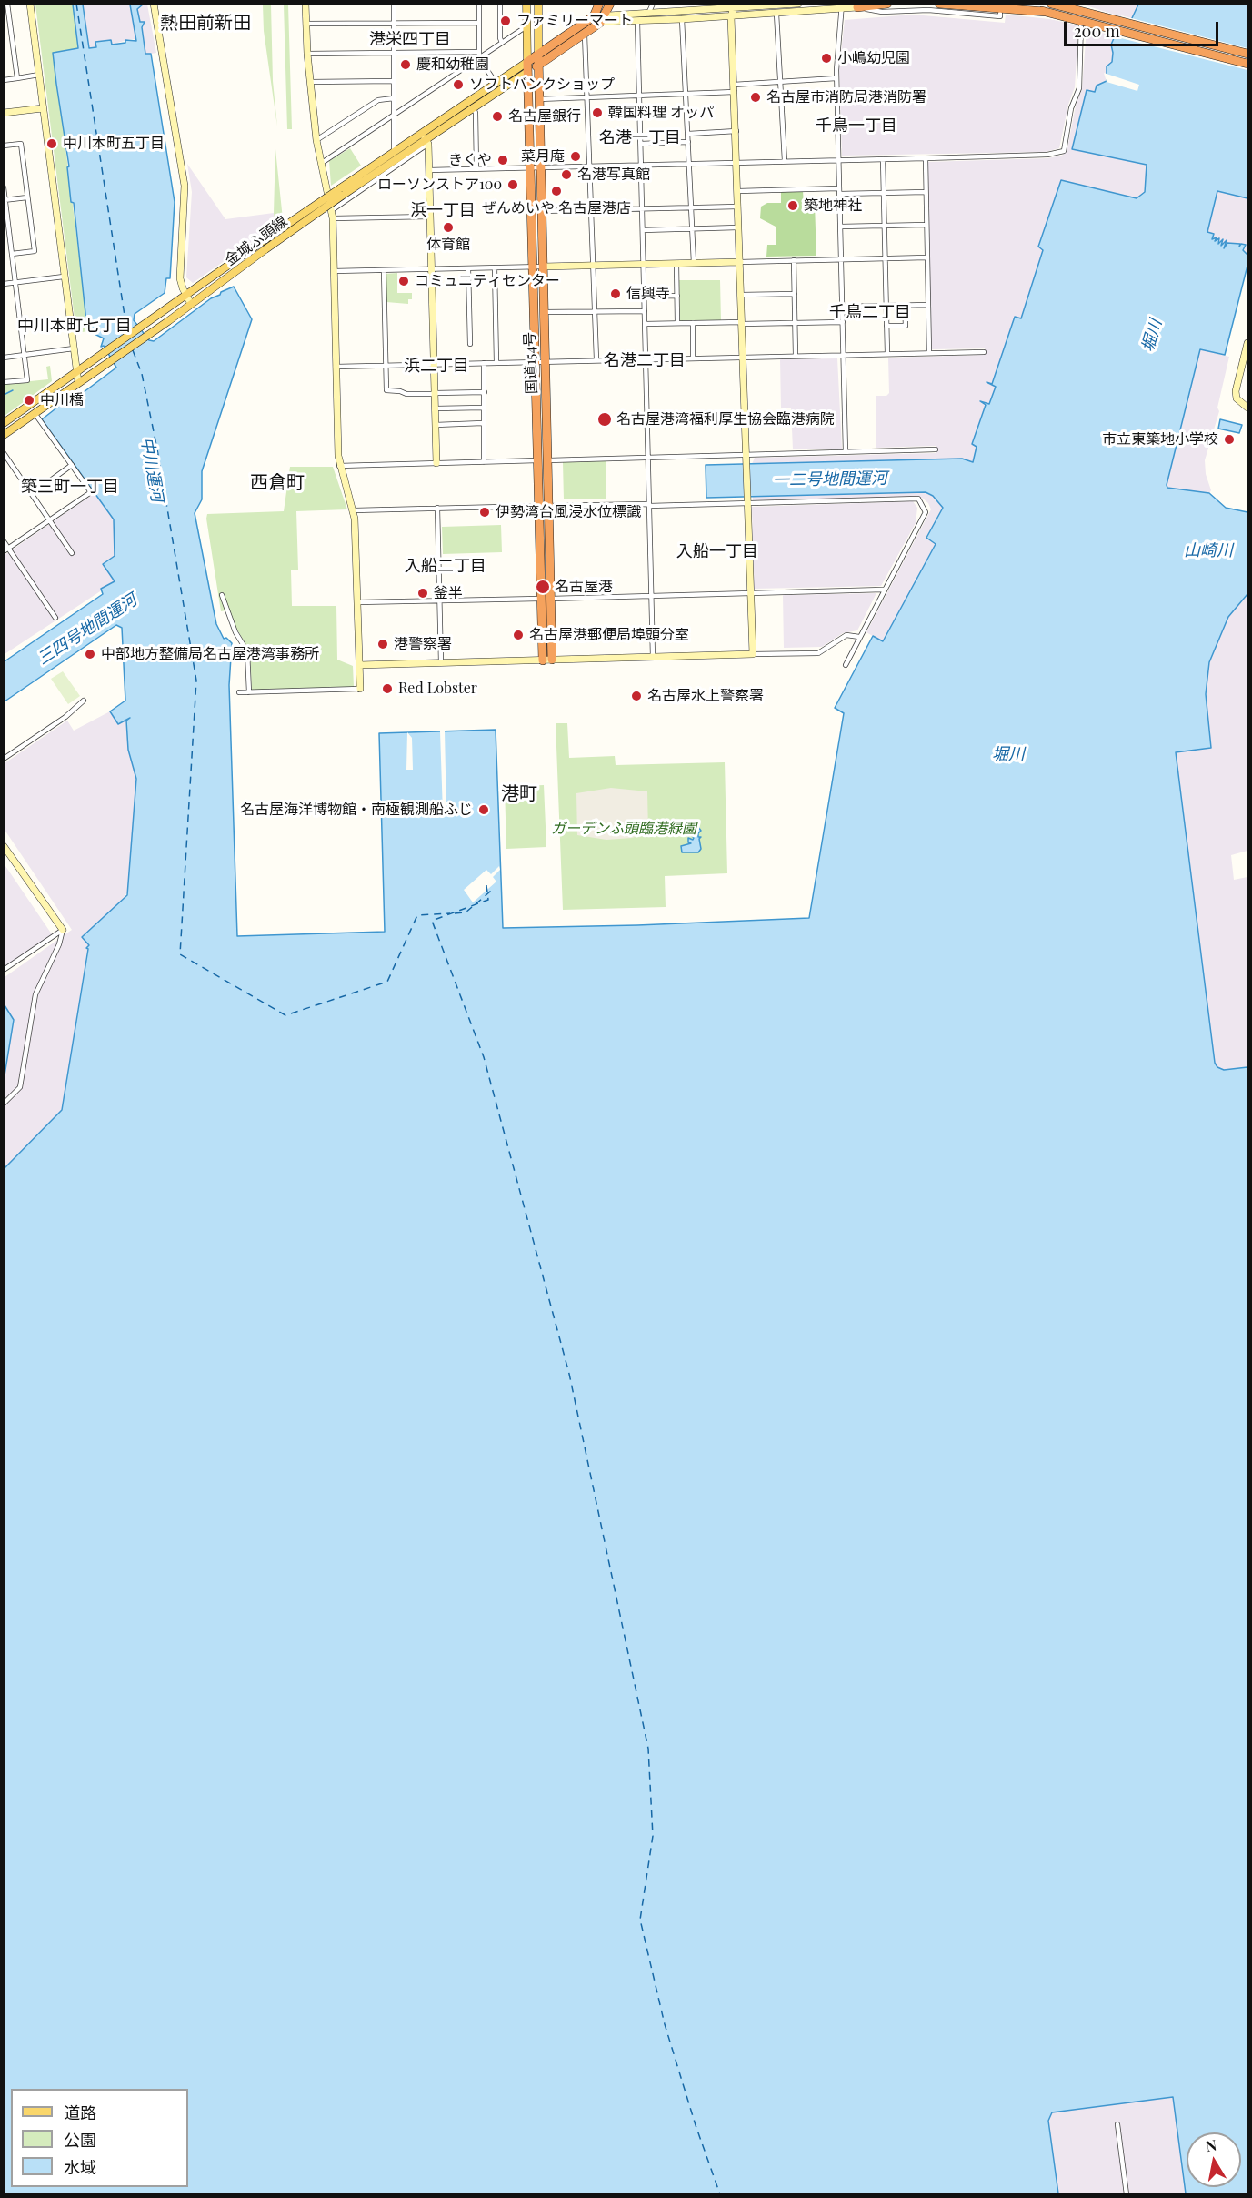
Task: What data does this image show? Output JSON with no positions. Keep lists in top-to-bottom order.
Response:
{
  "streets": {
    "highway": ["国道154号"],
    "main road": ["金城ふ頭線"]
  },
  "crossings": [
    ["金城ふ頭線", "国道154号"]
  ],
  "districts": [
    "熱田前新田",
    "港栄四丁目",
    "千鳥一丁目",
    "名港一丁目",
    "浜一丁目",
    "千鳥二丁目",
    "中川本町七丁目",
    "名港二丁目",
    "浜二丁目",
    "西倉町",
    "築三町一丁目",
    "入船一丁目",
    "入船二丁目",
    "港町"
  ],
  "water": [
    "堀川",
    "中川運河",
    "一二号地間運河",
    "山崎川",
    "三四号地間運河"
  ],
  "parks": ["ガーデンふ頭臨港緑園"],
  "places": [
    "ファミリーマート",
    "小嶋幼児園",
    "慶和幼稚園",
    "ソフトバンクショップ",
    "名古屋市消防局港消防署",
    "韓国料理 オッパ",
    "名古屋銀行",
    "中川本町五丁目",
    "菜月庵",
    "きくや",
    "名港写真館",
    "ローソンストア100",
    "ぜんめいや 名古屋港店",
    "築地神社",
    "体育館",
    "コミュニティセンター",
    "信興寺",
    "中川橋",
    "名古屋港湾福利厚生協会臨港病院",
    "市立東築地小学校",
    "伊勢湾台風浸水位標識",
    "名古屋港",
    "釜半",
    "名古屋港郵便局埠頭分室",
    "港警察署",
    "中部地方整備局名古屋港湾事務所",
    "Red Lobster",
    "名古屋水上警察署",
    "名古屋海洋博物館・南極観測船ふじ"
  ],
  "legend": ["道路", "公園", "水域"],
  "scale_bar": "200 m",
  "north": "top"
}
